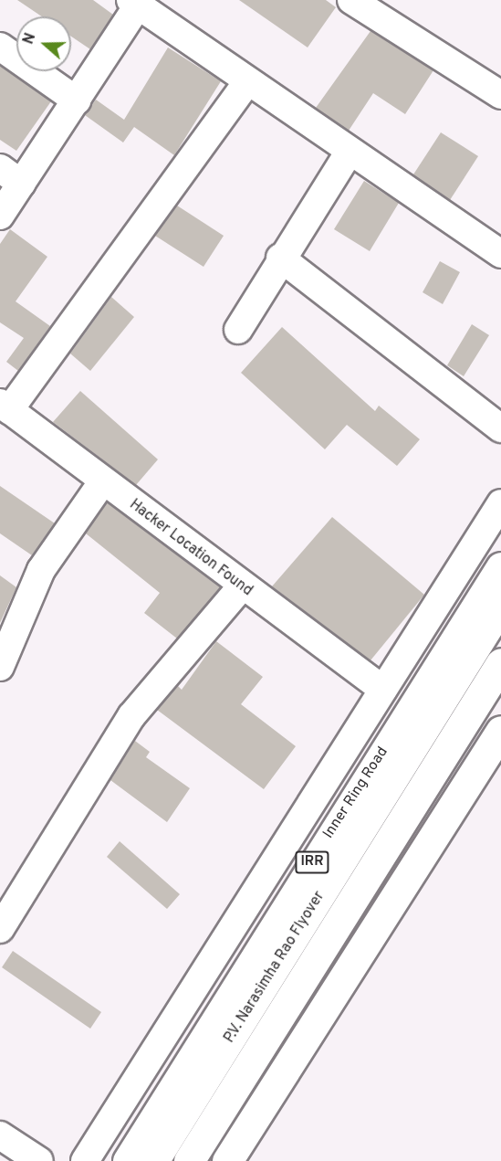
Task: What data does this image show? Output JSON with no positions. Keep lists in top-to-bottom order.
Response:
{
  "streets": {
    "main road": ["Inner Ring Road", "IRR", "P.V. Narasimha Rao Flyover"],
    "street": ["Hacker Location Found"]
  },
  "north": "left"
}
